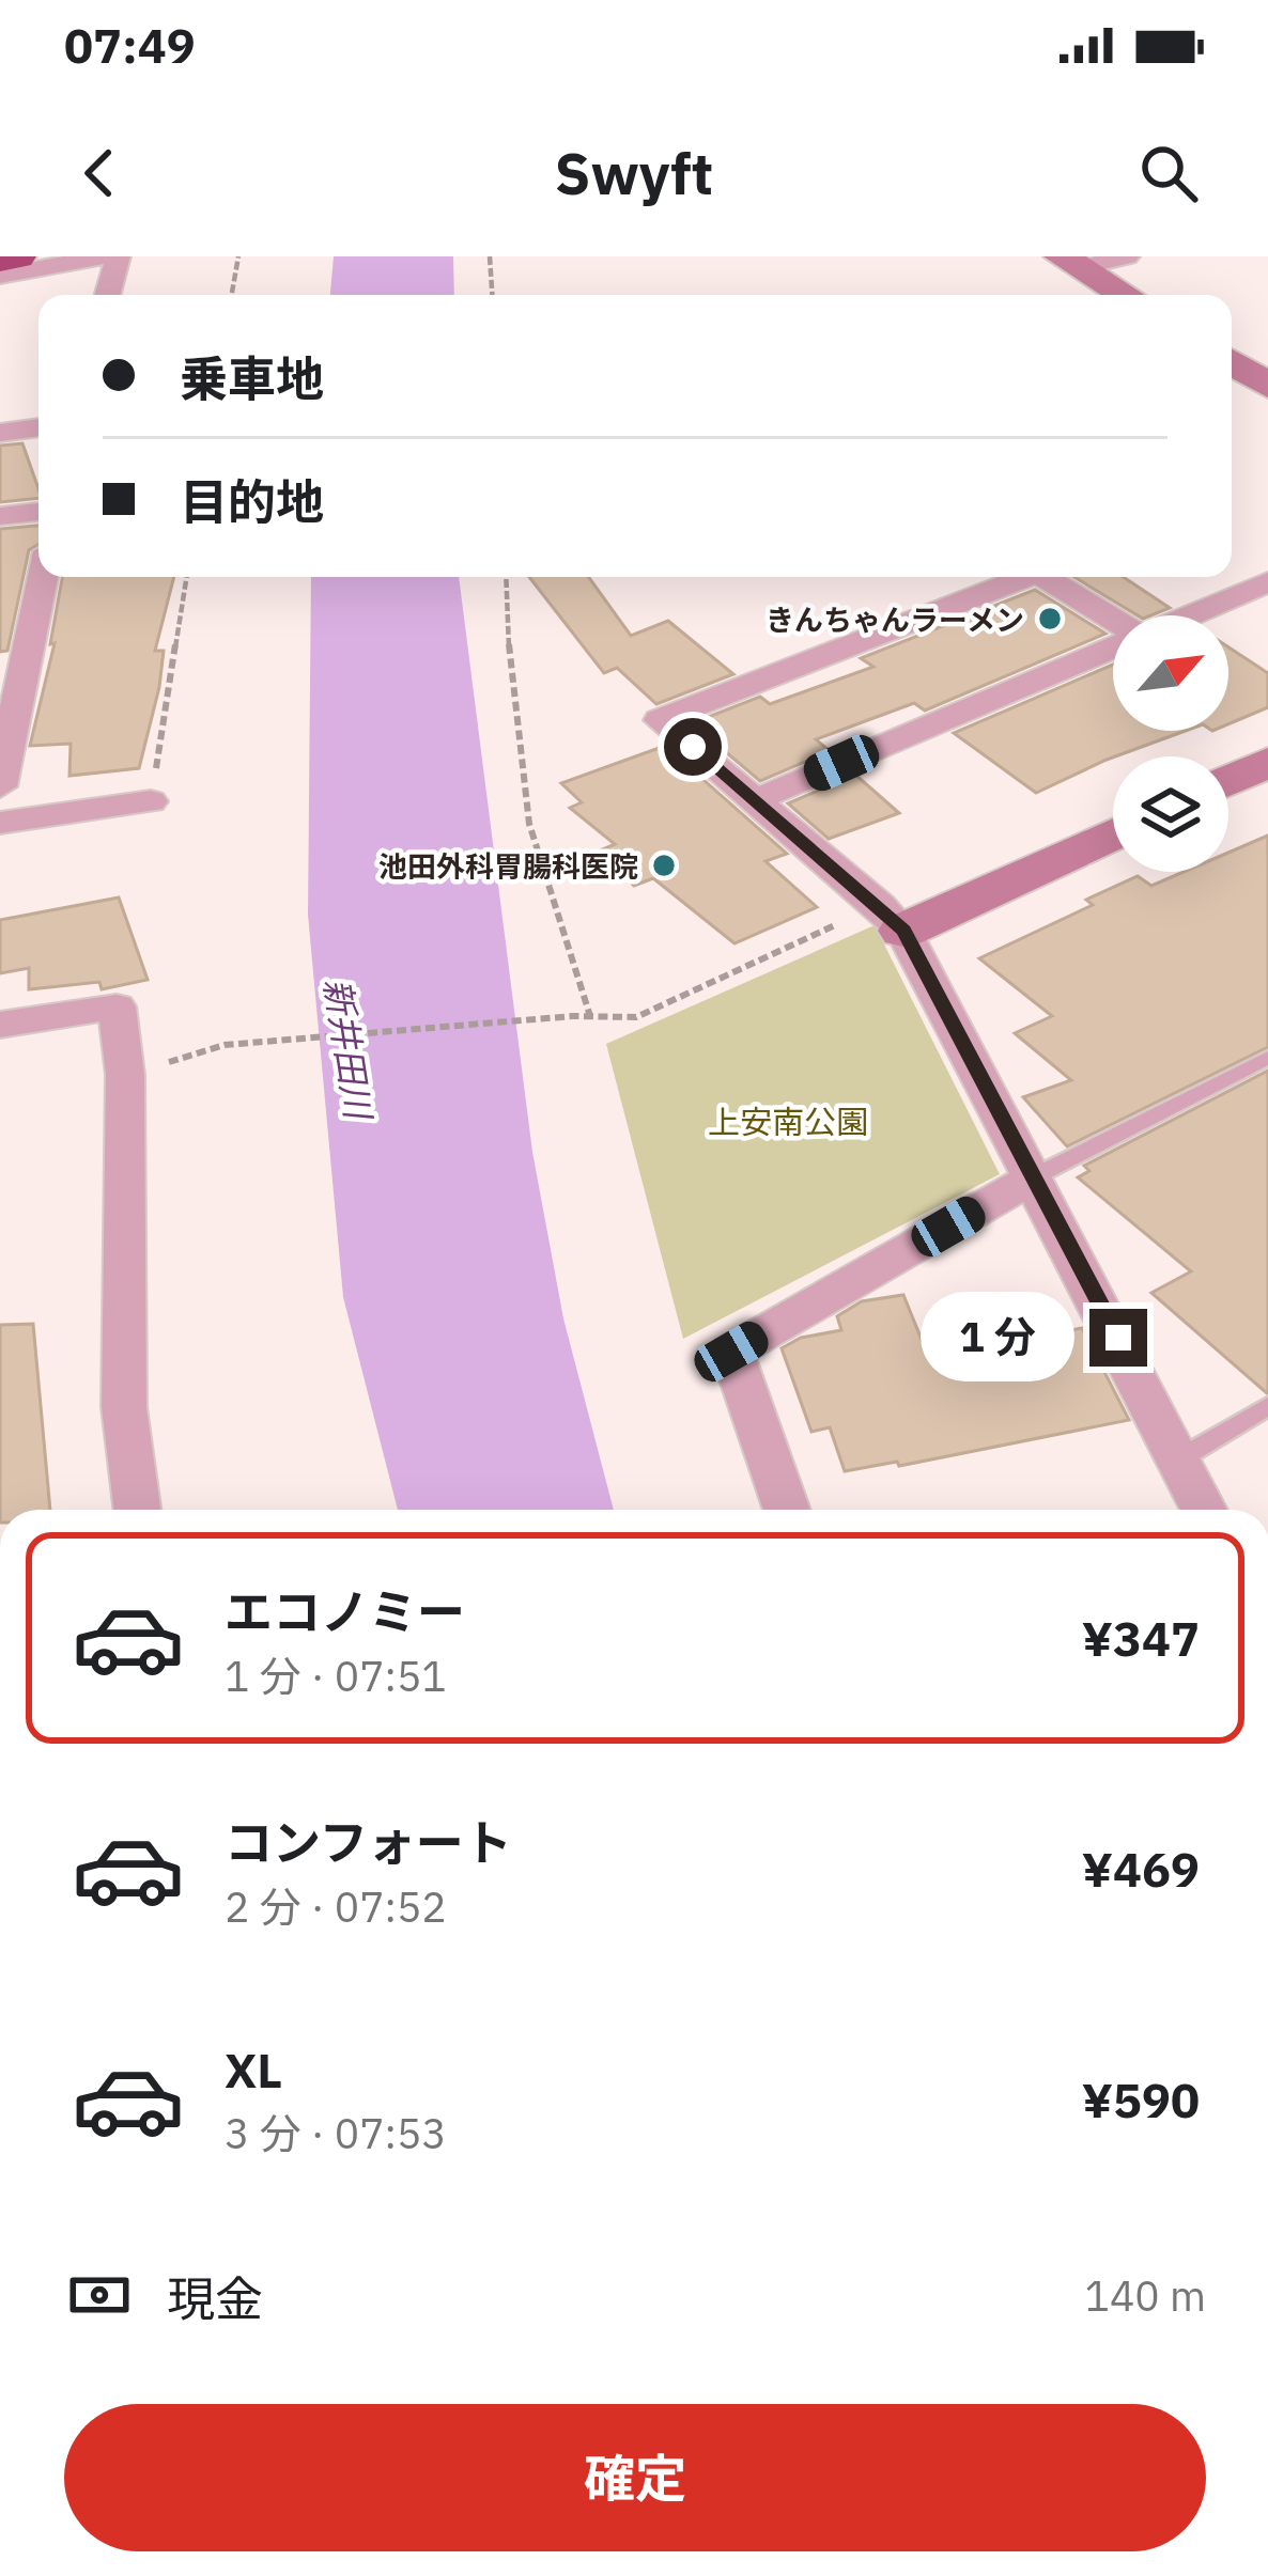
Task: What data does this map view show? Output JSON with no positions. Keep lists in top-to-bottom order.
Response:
{
  "water": ["新井田川"],
  "parks": ["上安南公園"],
  "places": ["きんちゃんラーメン", "池田外科胃腸科医院"],
  "north": "top right",
  "page": {
    "status": "07:49",
    "header": "Swyft",
    "banner": ["乗車地", "目的地"],
    "bubble": "1 分",
    "list": [
      {
        "name": "エコノミー",
        "note": "1 分 · 07:51",
        "value": "¥347"
      },
      {
        "name": "コンフォート",
        "note": "2 分 · 07:52",
        "value": "¥469"
      },
      {
        "name": "XL",
        "note": "3 分 · 07:53",
        "value": "¥590"
      }
    ],
    "pay": ["現金", "140 m"],
    "buttons": "確定"
  }
}
